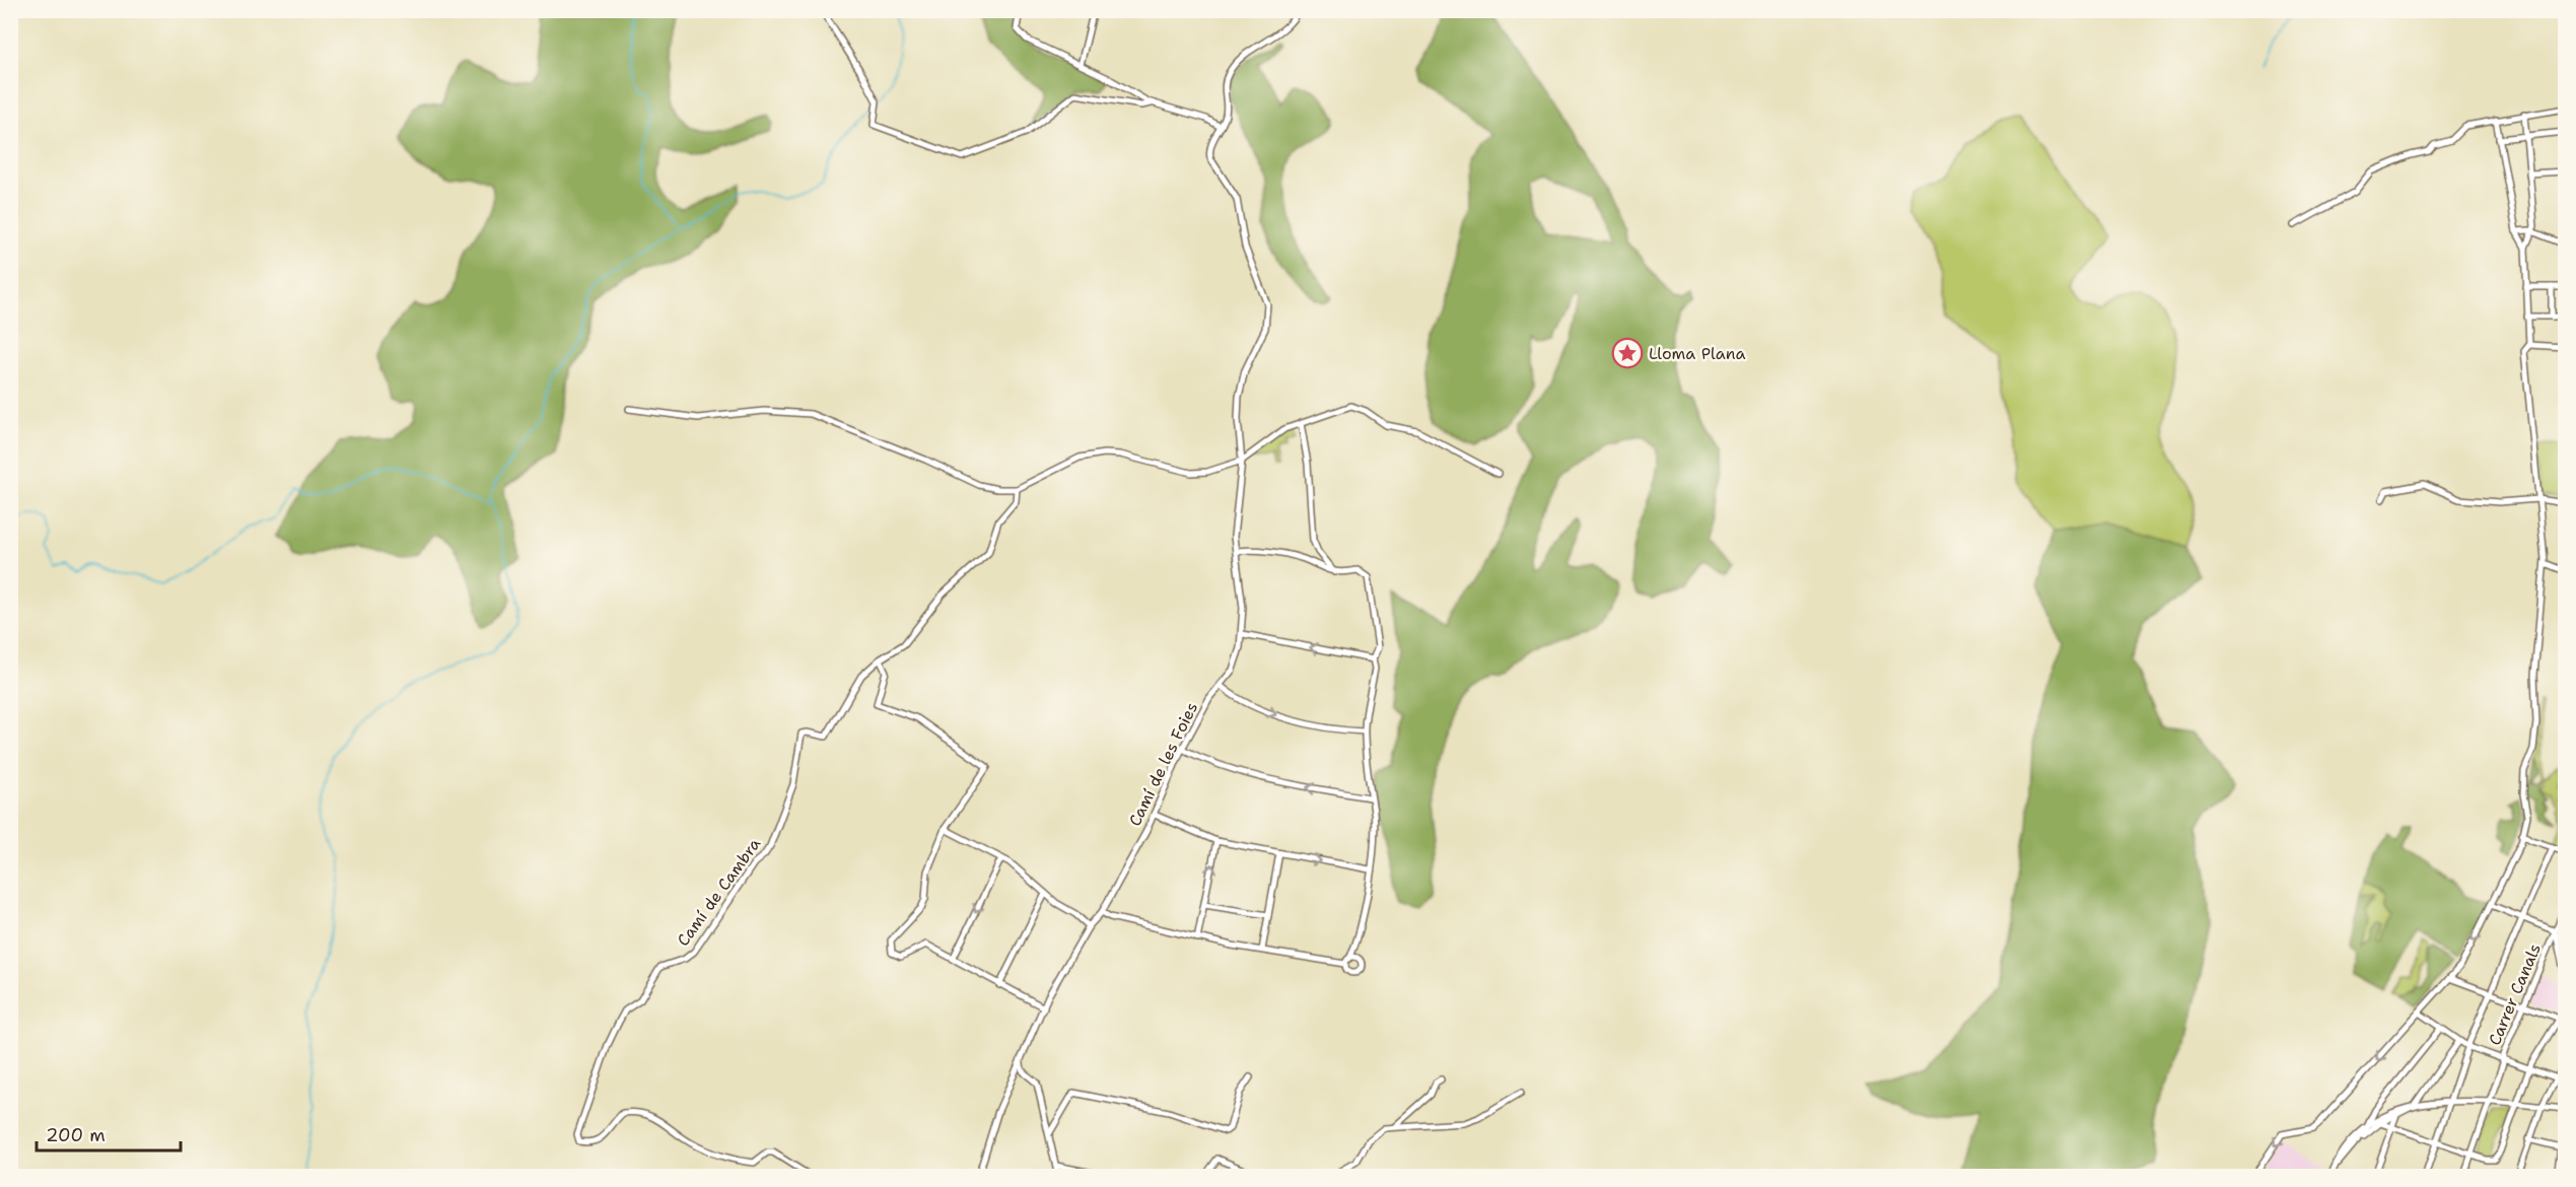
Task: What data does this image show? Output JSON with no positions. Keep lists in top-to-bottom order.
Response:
{
  "streets": {
    "street": ["Camí de les Foies", "Camí de Cambra", "Carrer Canals"]
  },
  "places": {
    "place": ["Lloma Plana"]
  },
  "scale_bar": "200 m"
}
